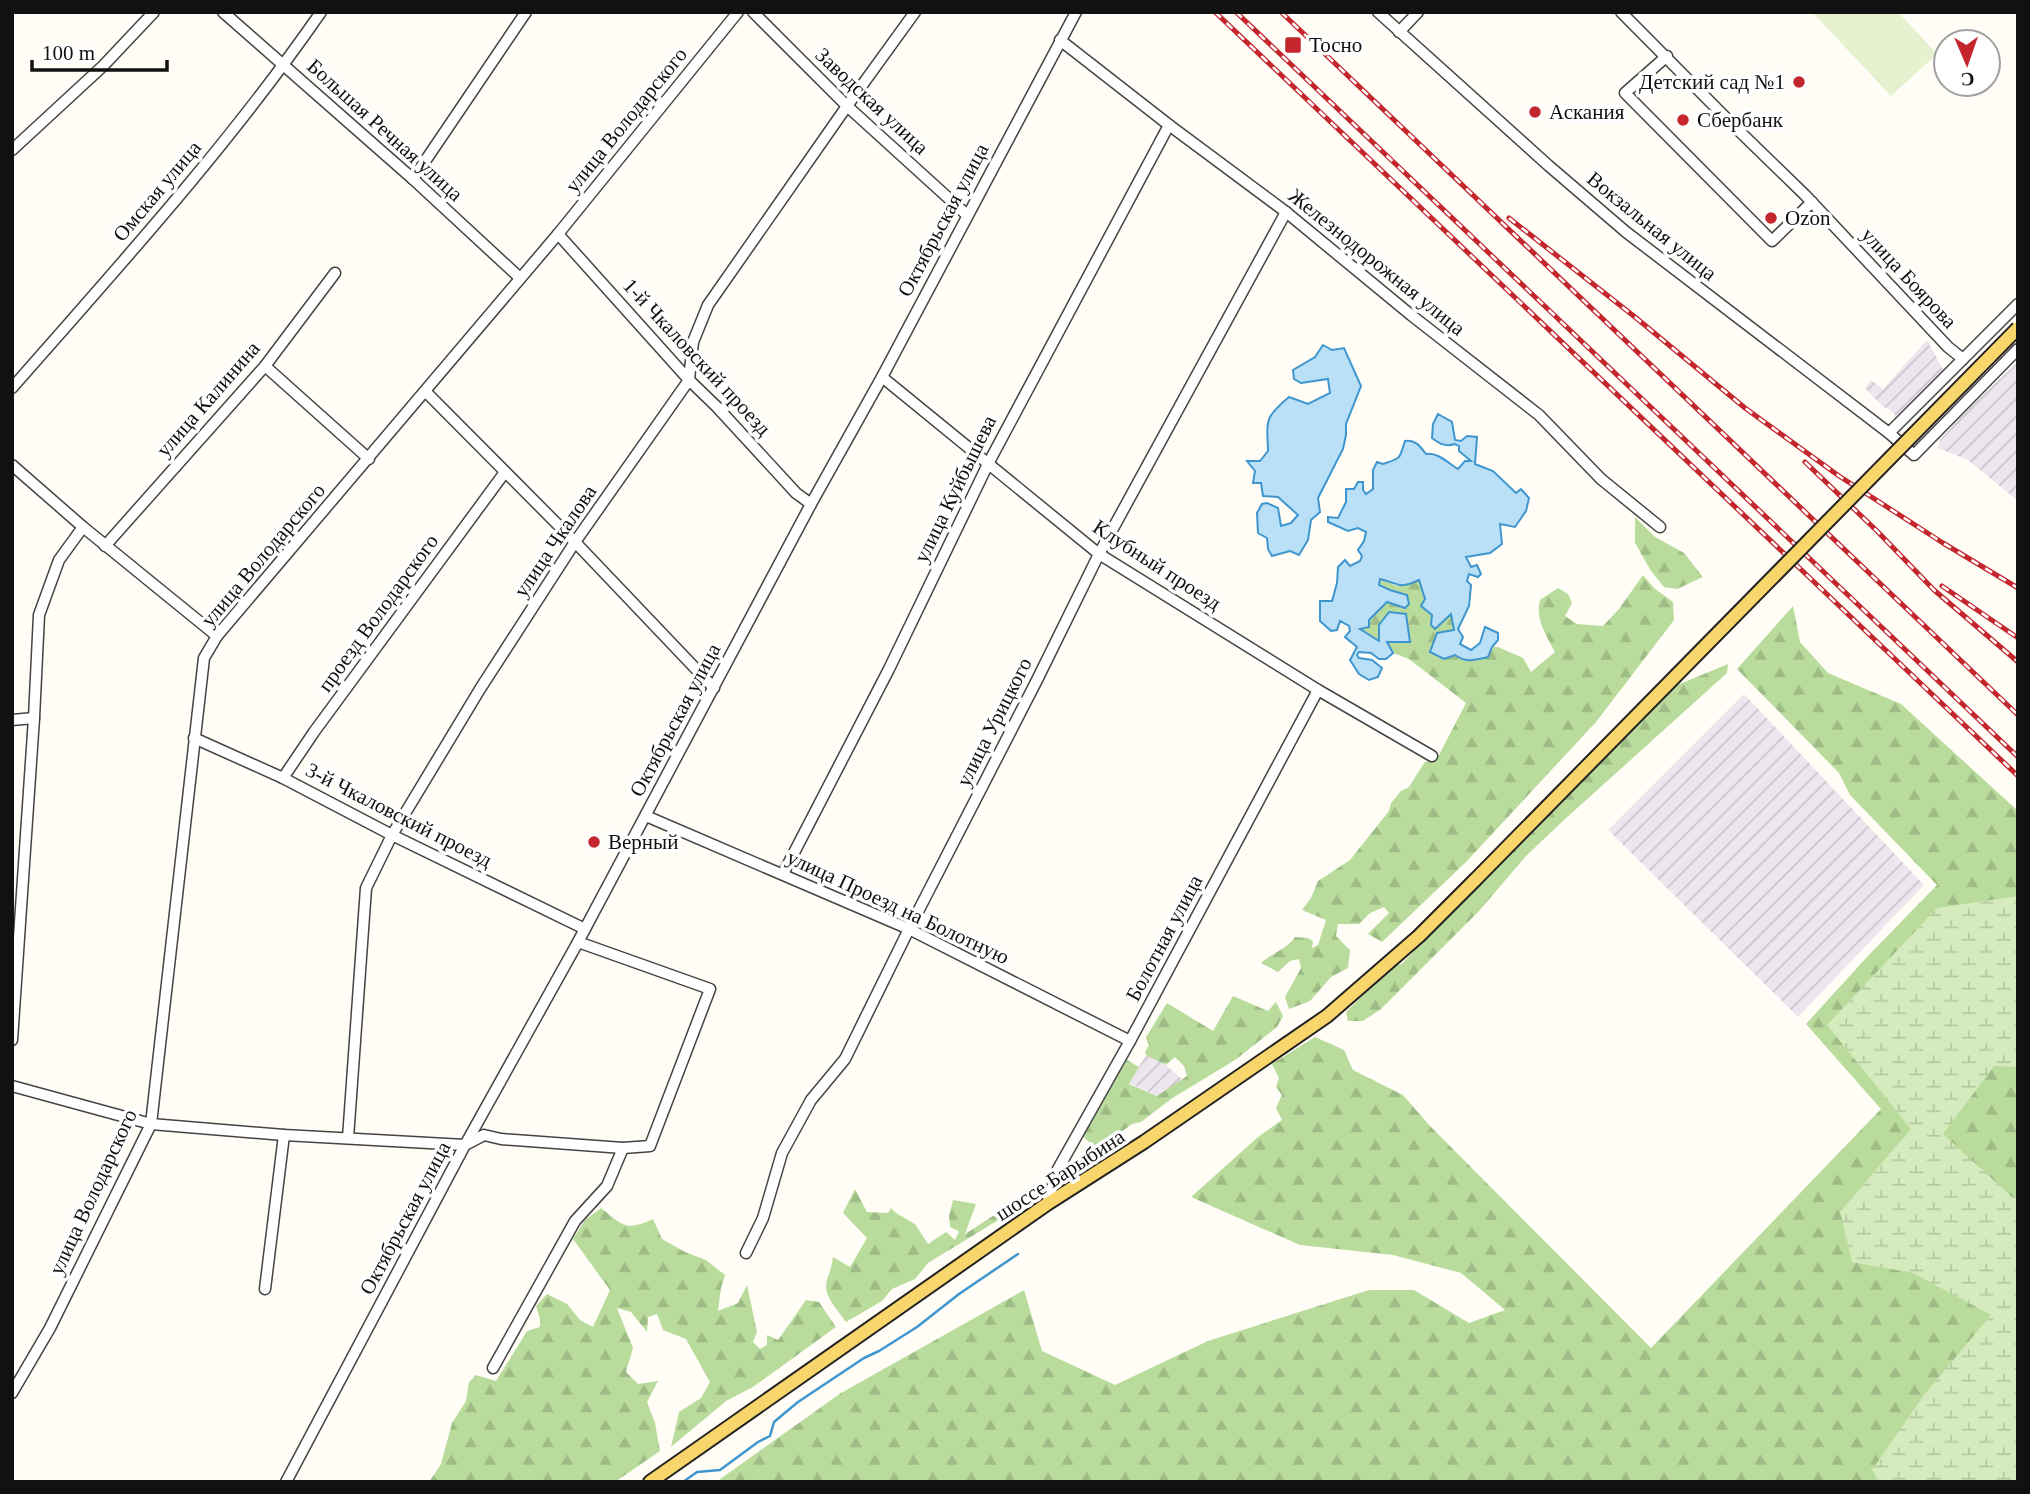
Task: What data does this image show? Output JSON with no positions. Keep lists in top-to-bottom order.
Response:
{
  "streets": {
    "main road": ["шоссе Барыбина"],
    "street": [
      "Заводская улица",
      "улица Володарского",
      "Большая Речная улица",
      "Омская улица",
      "Октябрьская улица",
      "Вокзальная улица",
      "Железнодорожная улица",
      "улица Боярова",
      "1-й Чкаловский проезд",
      "улица Калинина",
      "улица Куйбышева",
      "улица Чкалова",
      "Клубный проезд",
      "проезд Володарского",
      "улица Урицкого",
      "3-й Чкаловский проезд",
      "улица Проезд на Болотную",
      "Болотная улица"
    ]
  },
  "crossings": [
    ["Заводская улица", "Октябрьская улица"],
    ["Заводская улица", "улица Чкалова"],
    ["улица Володарского", "Большая Речная улица"],
    ["улица Володарского", "1-й Чкаловский проезд"],
    ["улица Володарского", "3-й Чкаловский проезд"],
    ["Большая Речная улица", "Омская улица"],
    ["Октябрьская улица", "Железнодорожная улица"],
    ["Октябрьская улица", "1-й Чкаловский проезд"],
    ["Октябрьская улица", "Клубный проезд"],
    ["Октябрьская улица", "3-й Чкаловский проезд"],
    ["Октябрьская улица", "улица Проезд на Болотную"],
    ["Железнодорожная улица", "улица Куйбышева"],
    ["Железнодорожная улица", "улица Урицкого"],
    ["1-й Чкаловский проезд", "улица Чкалова"],
    ["улица Куйбышева", "Клубный проезд"],
    ["улица Куйбышева", "улица Проезд на Болотную"],
    ["улица Чкалова", "3-й Чкаловский проезд"],
    ["Клубный проезд", "улица Урицкого"],
    ["Клубный проезд", "Болотная улица"],
    ["проезд Володарского", "3-й Чкаловский проезд"],
    ["улица Урицкого", "улица Проезд на Болотную"],
    ["улица Проезд на Болотную", "Болотная улица"],
    ["Болотная улица", "шоссе Барыбина"]
  ],
  "places": {
    "transit": ["Тосно"],
    "other": [
      "Детский сад №1",
      "Аскания",
      "Сбербанк",
      "Ozon",
      "Верный"
    ]
  },
  "scale_bar": "100 m",
  "north": "bottom"
}
